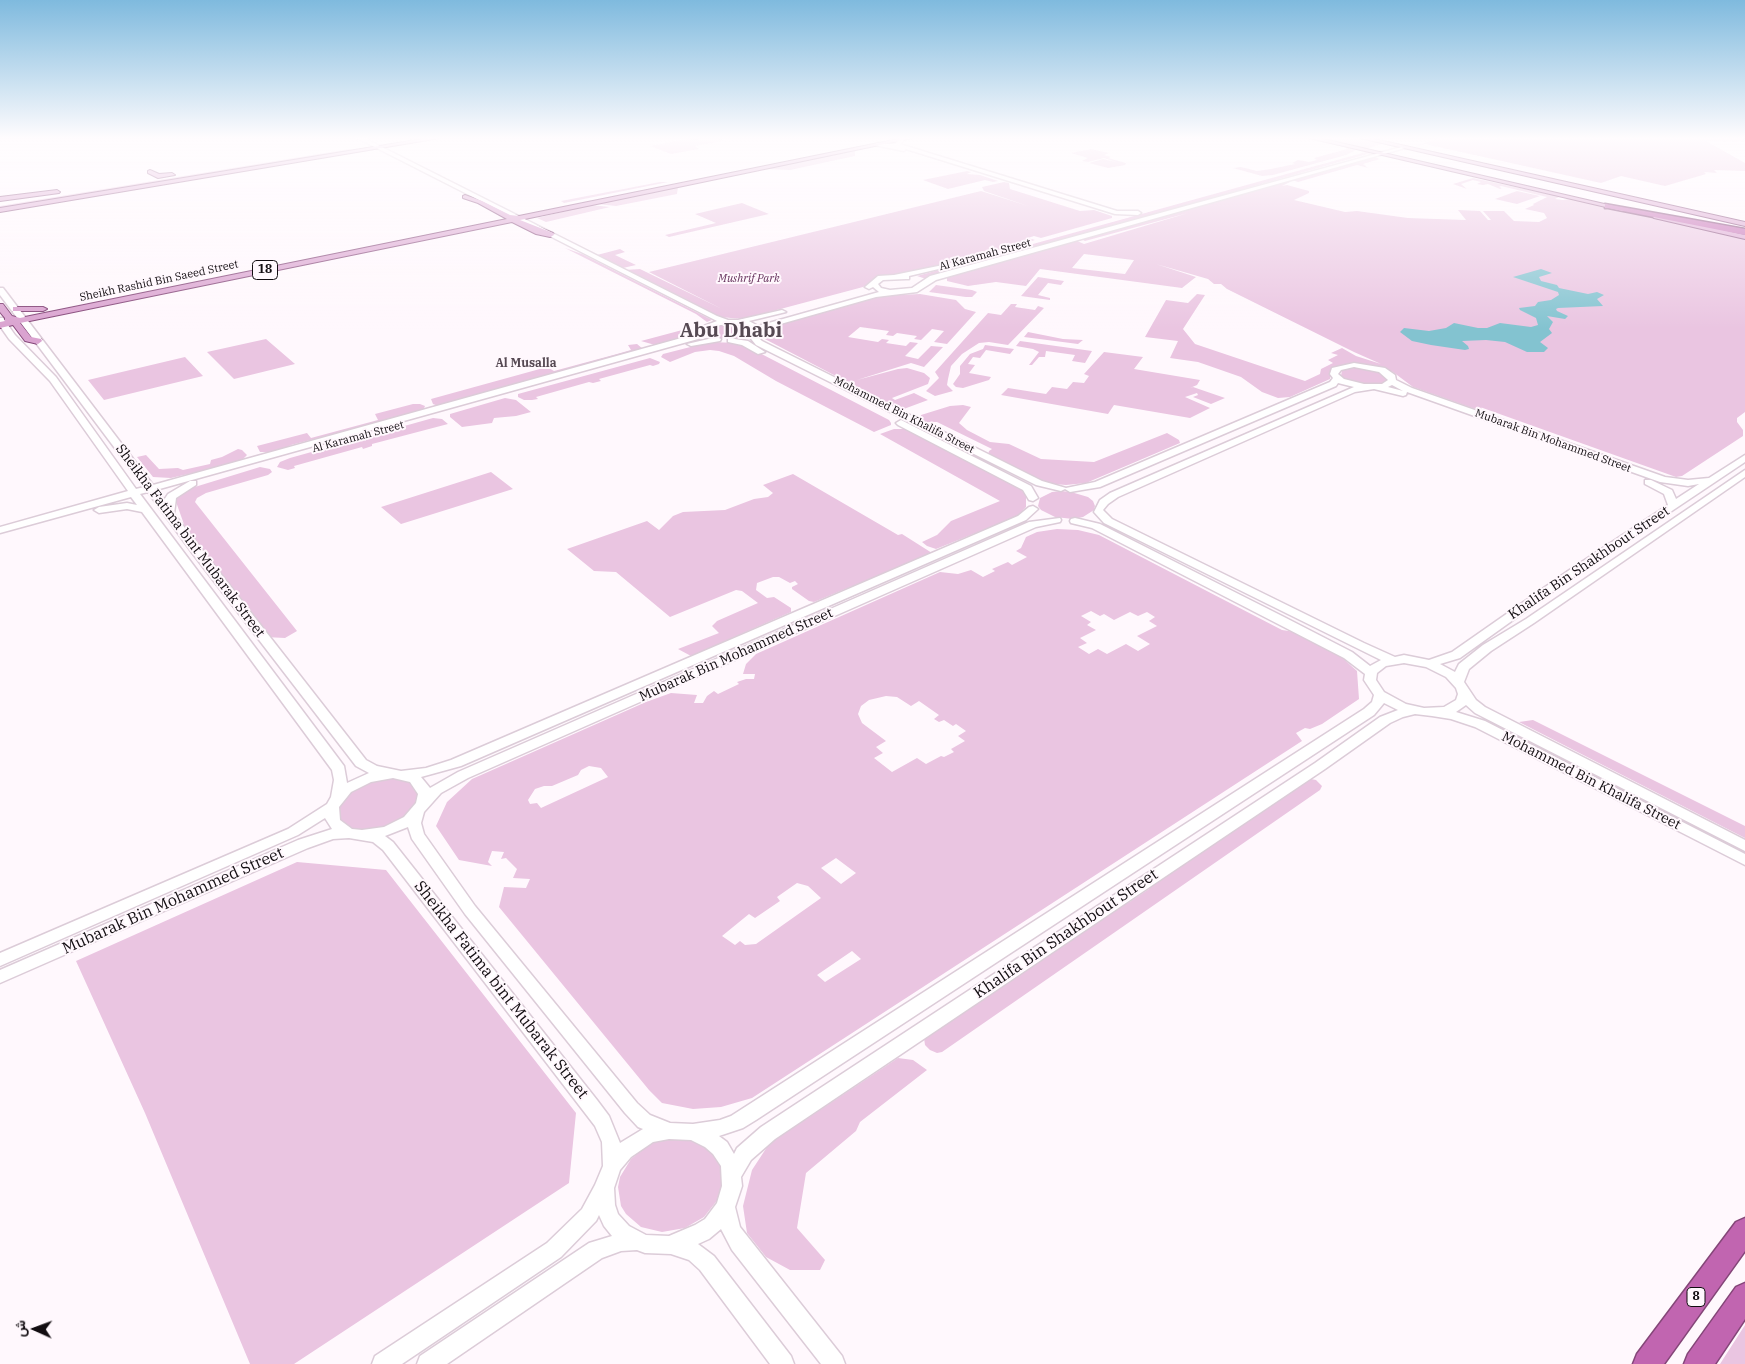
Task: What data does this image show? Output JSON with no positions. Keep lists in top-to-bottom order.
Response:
{
  "streets": {
    "highway": ["8"],
    "main road": [
      "Al Karamah Street",
      "18",
      "Sheikh Rashid Bin Saeed Street",
      "Mohammed Bin Khalifa Street",
      "Mubarak Bin Mohammed Street",
      "Sheikha Fatima bint Mubarak Street",
      "Khalifa Bin Shakhbout Street"
    ]
  },
  "crossings": [
    ["Al Karamah Street", "Mohammed Bin Khalifa Street"],
    ["Al Karamah Street", "Sheikha Fatima bint Mubarak Street"],
    ["Sheikh Rashid Bin Saeed Street", "Sheikha Fatima bint Mubarak Street"],
    ["Mohammed Bin Khalifa Street", "Mubarak Bin Mohammed Street"],
    ["Mohammed Bin Khalifa Street", "Khalifa Bin Shakhbout Street"],
    ["Mubarak Bin Mohammed Street", "Sheikha Fatima bint Mubarak Street"],
    ["Mubarak Bin Mohammed Street", "Khalifa Bin Shakhbout Street"],
    ["Sheikha Fatima bint Mubarak Street", "Khalifa Bin Shakhbout Street"]
  ],
  "districts": ["Abu Dhabi", "Al Musalla"],
  "parks": ["Mushrif Park"],
  "north": "left"
}
